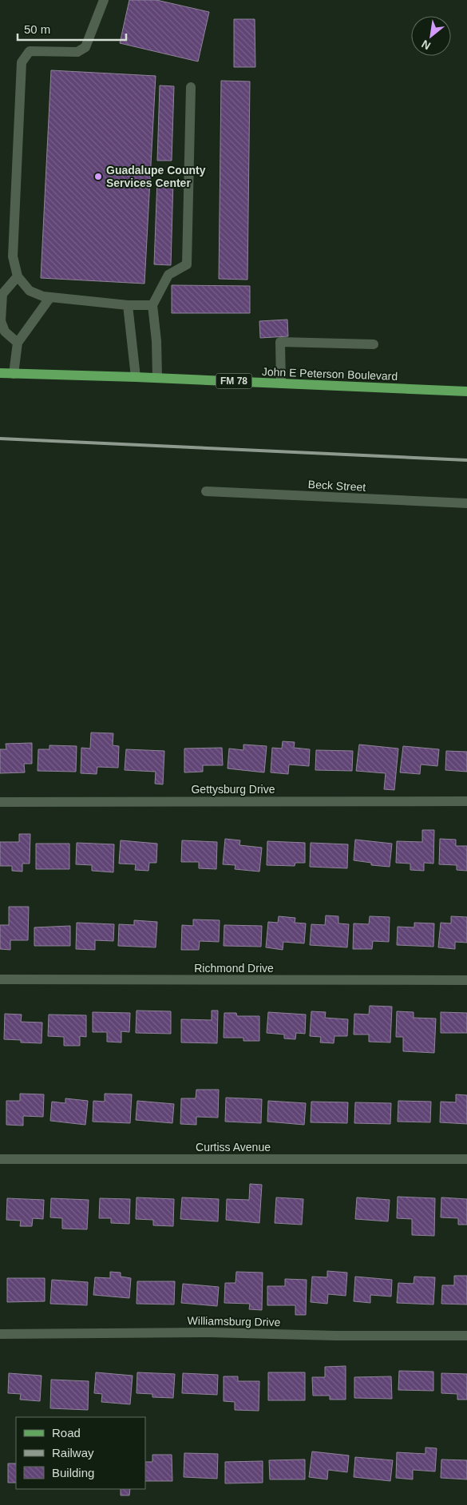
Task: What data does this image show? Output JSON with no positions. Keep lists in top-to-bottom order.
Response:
{
  "streets": {
    "main road": ["John E Peterson Boulevard", "FM 78"],
    "street": [
      "Beck Street",
      "Gettysburg Drive",
      "Richmond Drive",
      "Curtiss Avenue",
      "Williamsburg Drive"
    ]
  },
  "places": ["Guadalupe County Services Center"],
  "legend": ["Road", "Railway", "Building"],
  "scale_bar": "50 m",
  "north": "bottom left"
}
